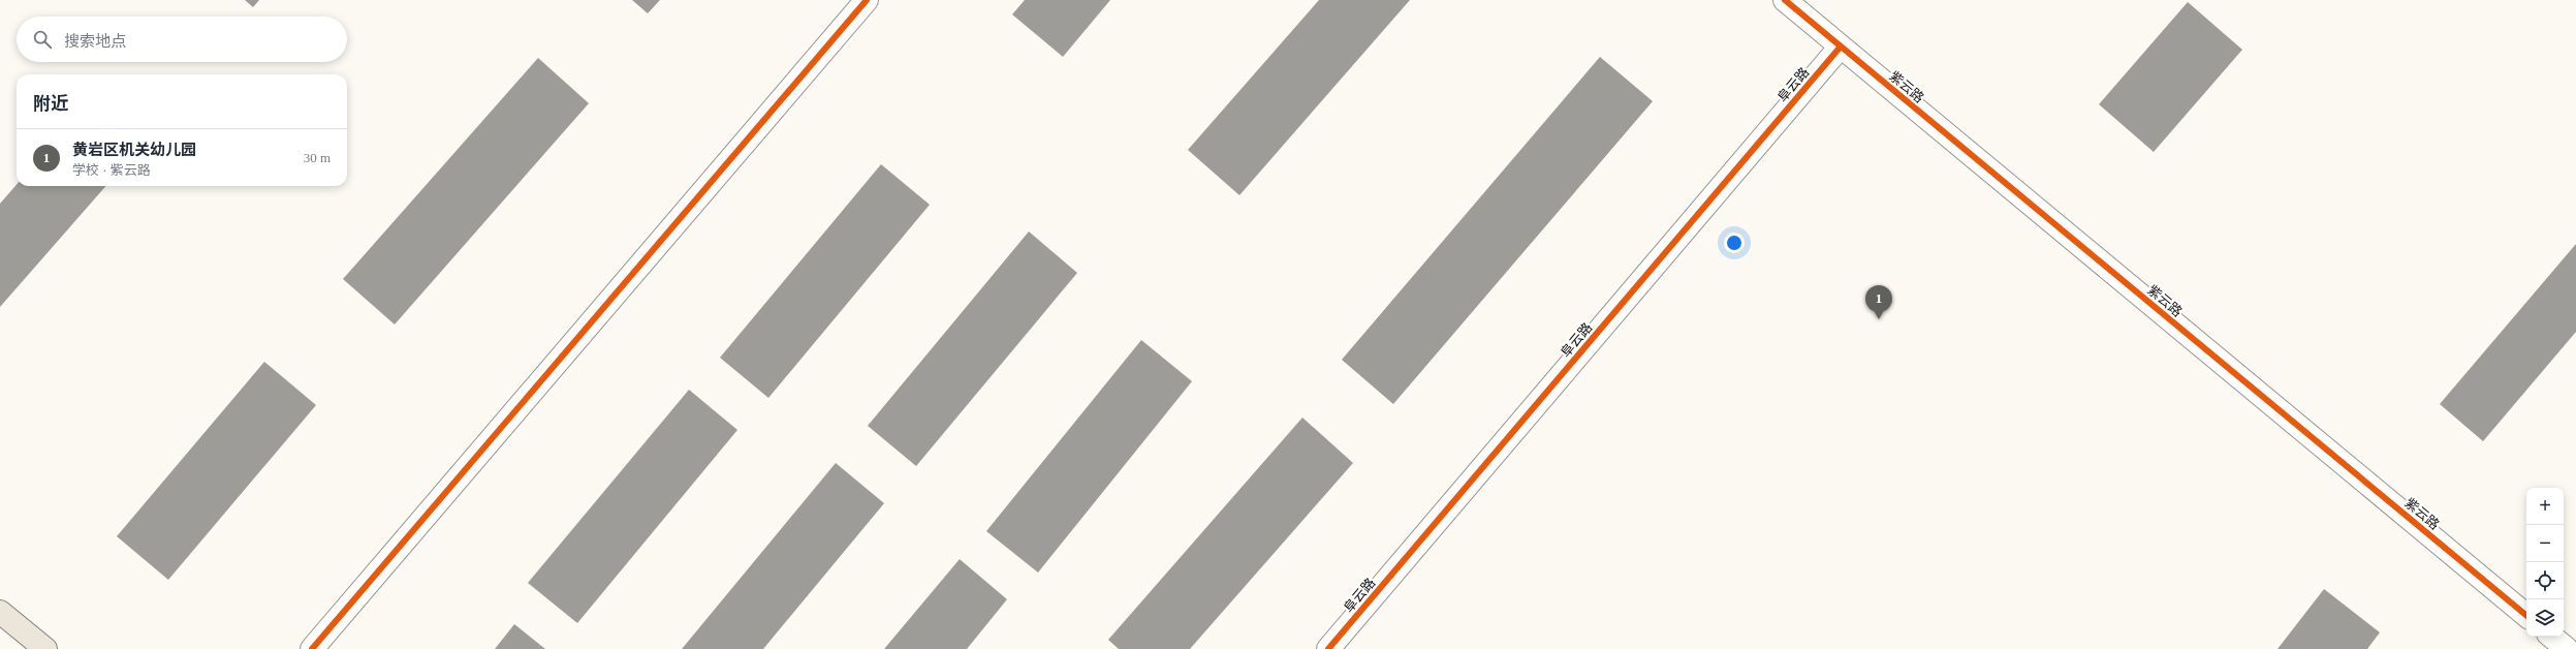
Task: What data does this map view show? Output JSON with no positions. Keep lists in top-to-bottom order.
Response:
{
  "streets": {
    "street": ["阜云路", "紫云路"]
  },
  "crossings": [
    ["阜云路", "紫云路"]
  ],
  "page": {
    "search": "搜索地点",
    "heading": "附近",
    "list": [
      {
        "mark": "1",
        "name": "黄岩区机关幼儿园",
        "note": "学校 · 紫云路",
        "value": "30 m"
      }
    ],
    "pins": "1",
    "map_buttons": ["+", "−"]
  }
}
